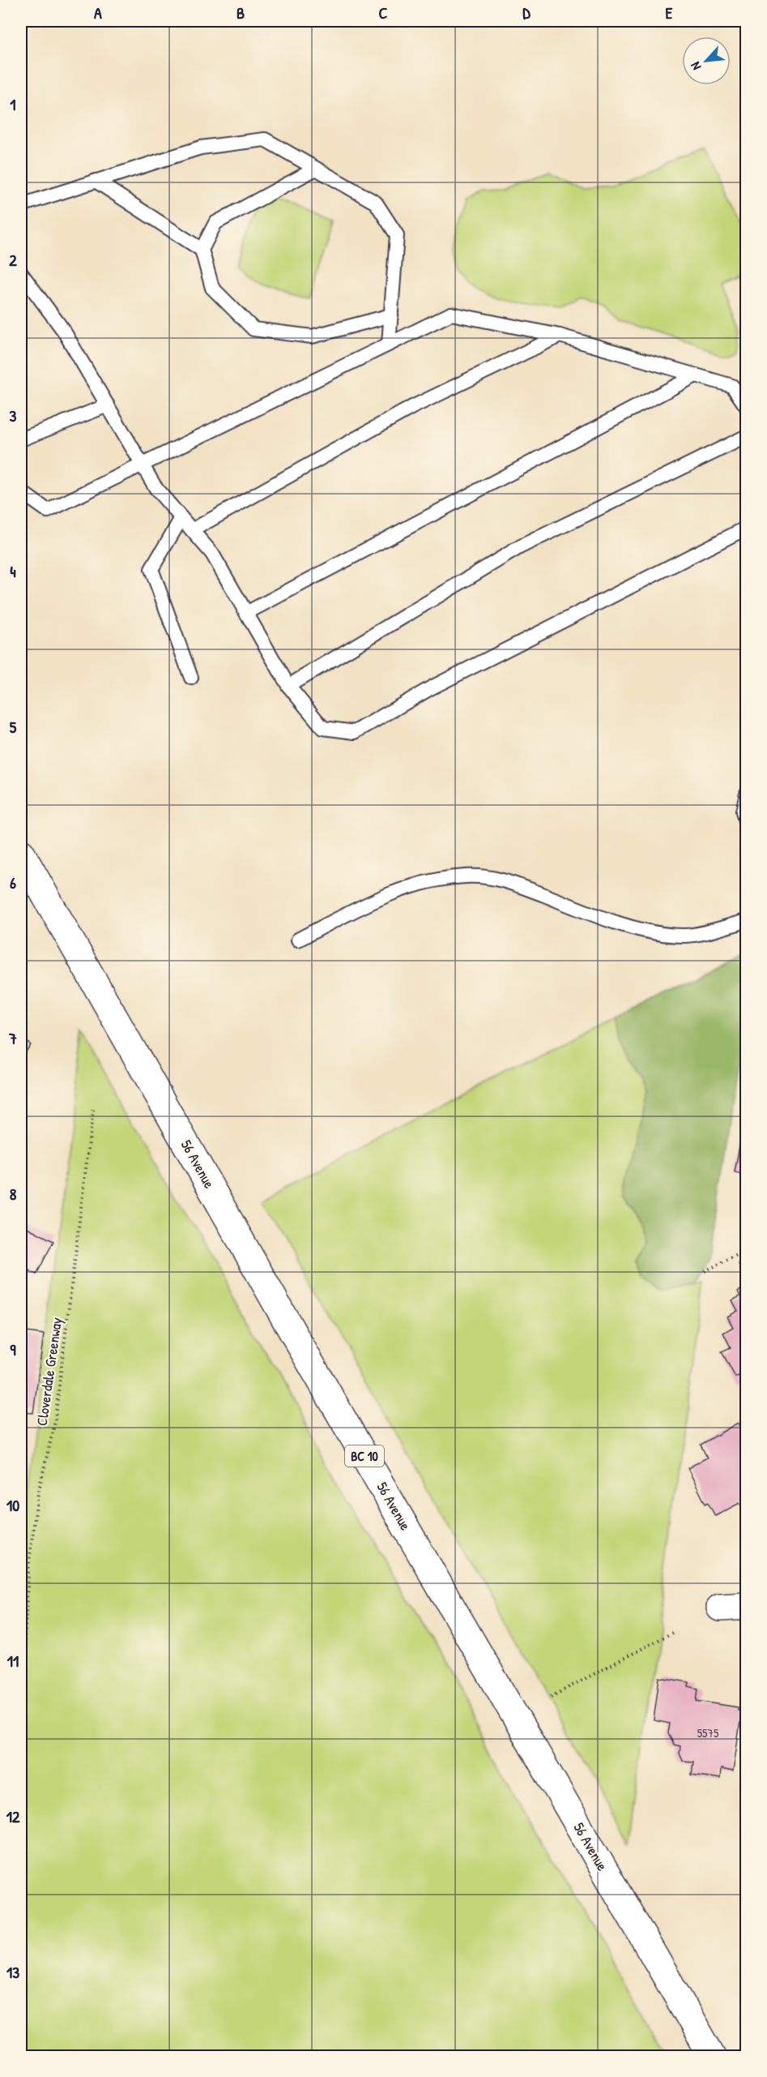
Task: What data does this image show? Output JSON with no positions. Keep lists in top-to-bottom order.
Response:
{
  "streets": {
    "main road": ["56 Avenue", "BC 10"],
    "path": ["Cloverdale Greenway"]
  },
  "house_numbers": ["5575"],
  "north": "bottom left",
  "grid": {
    "columns": [
      "A",
      "B",
      "C",
      "D",
      "E"
    ],
    "rows": [
      "1",
      "2",
      "3",
      "4",
      "5",
      "6",
      "7",
      "8",
      "9",
      "10",
      "11",
      "12",
      "13"
    ]
  }
}
